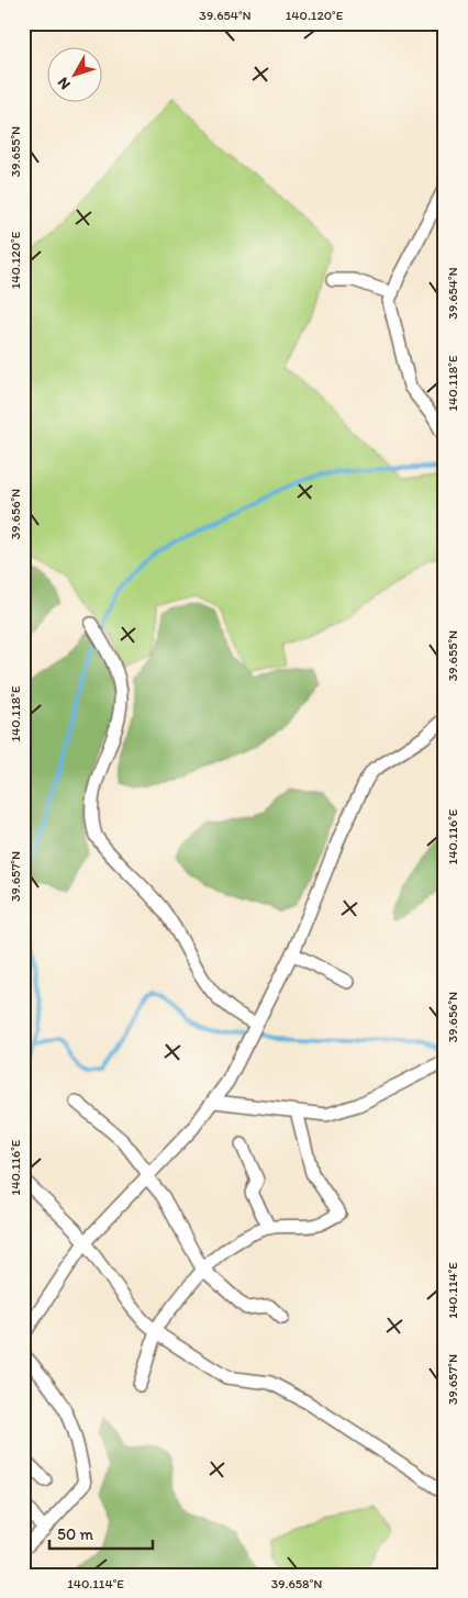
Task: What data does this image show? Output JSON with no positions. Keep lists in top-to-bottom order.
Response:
{
  "scale_bar": "50 m",
  "north": "bottom left",
  "coordinates": [
    "39.654°N",
    "140.120°E",
    "39.655°N",
    "140.118°E",
    "39.656°N",
    "140.116°E",
    "39.657°N",
    "140.114°E",
    "39.658°N"
  ]
}
